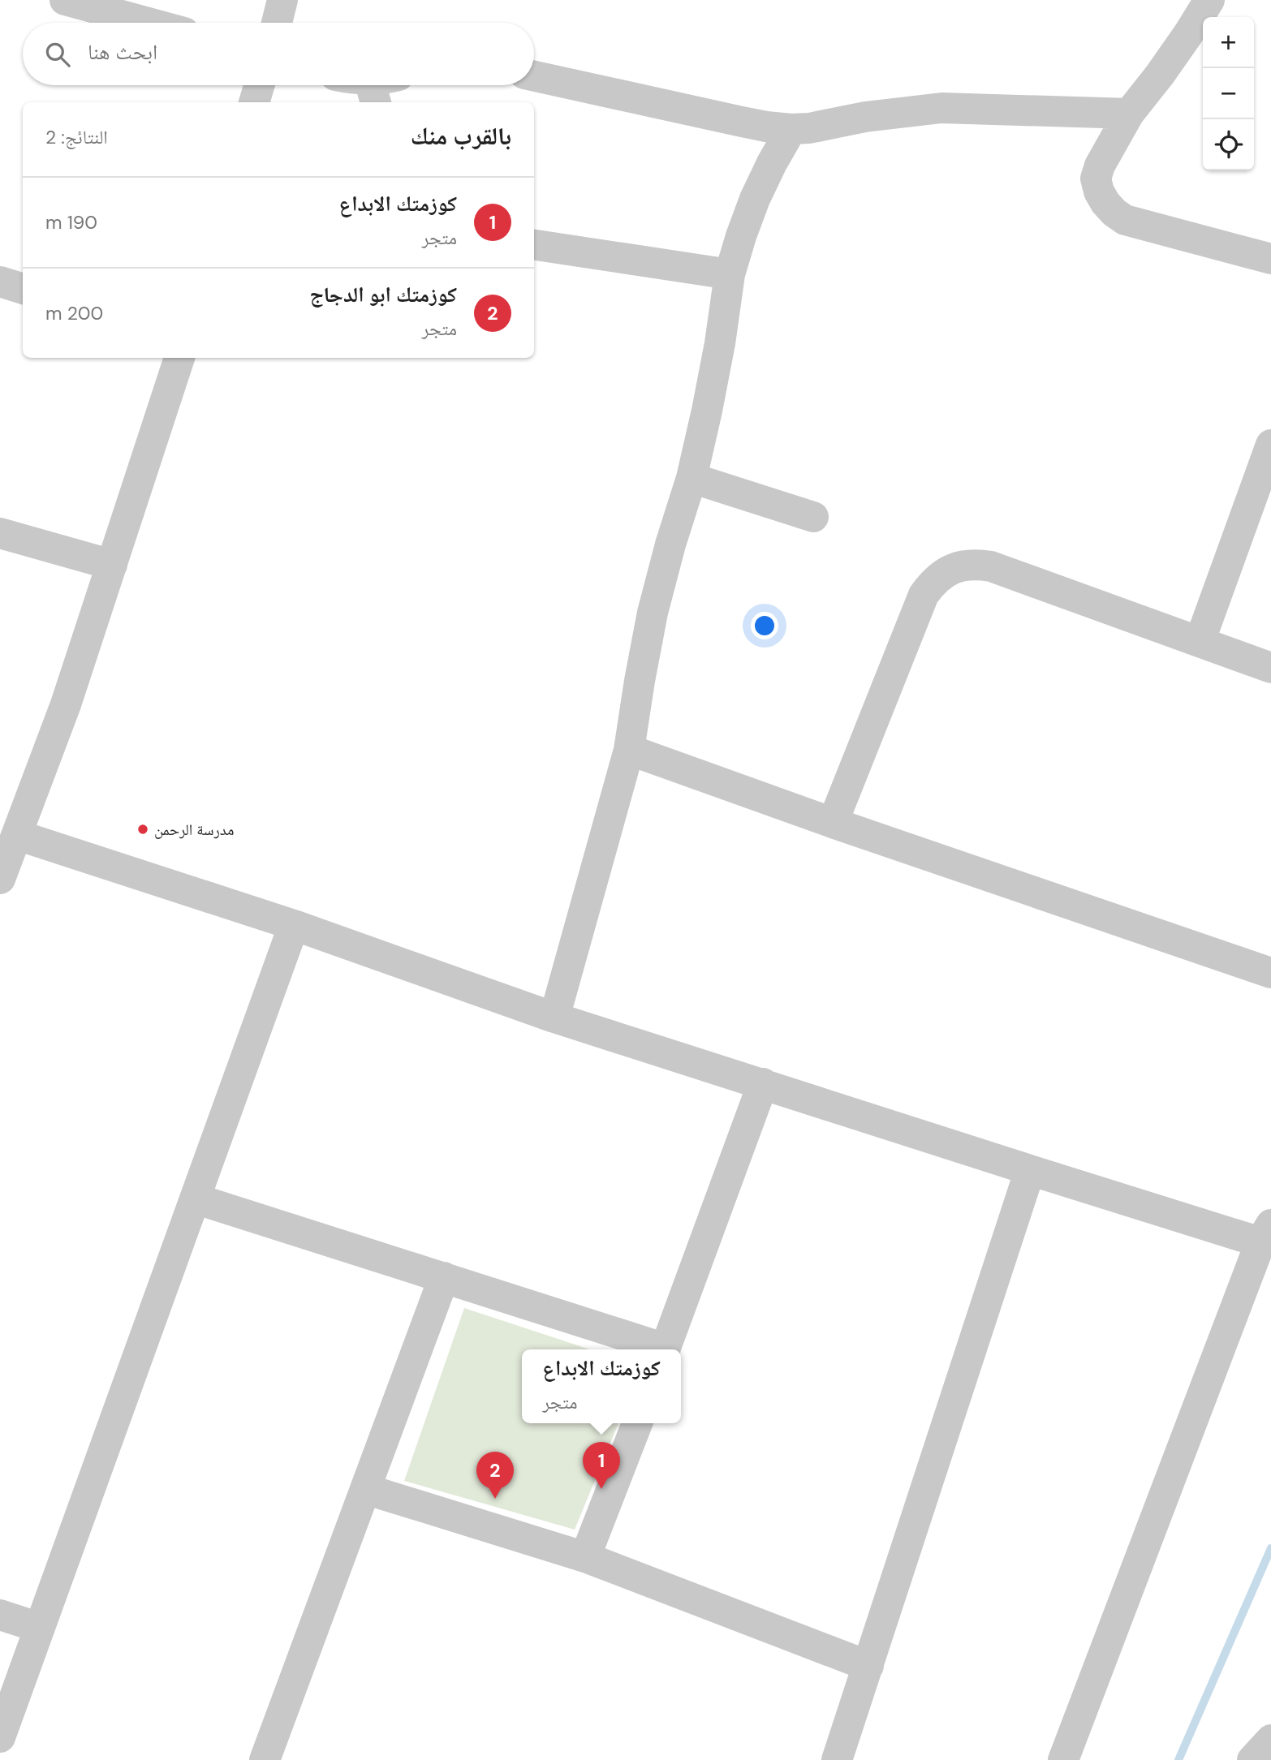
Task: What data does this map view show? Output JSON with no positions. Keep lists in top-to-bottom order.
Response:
{
  "places": ["مدرسة الرحمن"],
  "page": {
    "map_buttons": ["+", "−"],
    "search": "ابحث هنا",
    "heading": ["بالقرب منك", "النتائج: 2"],
    "list": [
      {
        "mark": "1",
        "name": "كوزمتك الابداع",
        "note": "متجر",
        "value": "190 m"
      },
      {
        "mark": "2",
        "name": "كوزمتك ابو الدجاج",
        "note": "متجر",
        "value": "200 m"
      }
    ],
    "popup": ["كوزمتك الابداع", "متجر"],
    "pins": ["1", "2"]
  }
}
